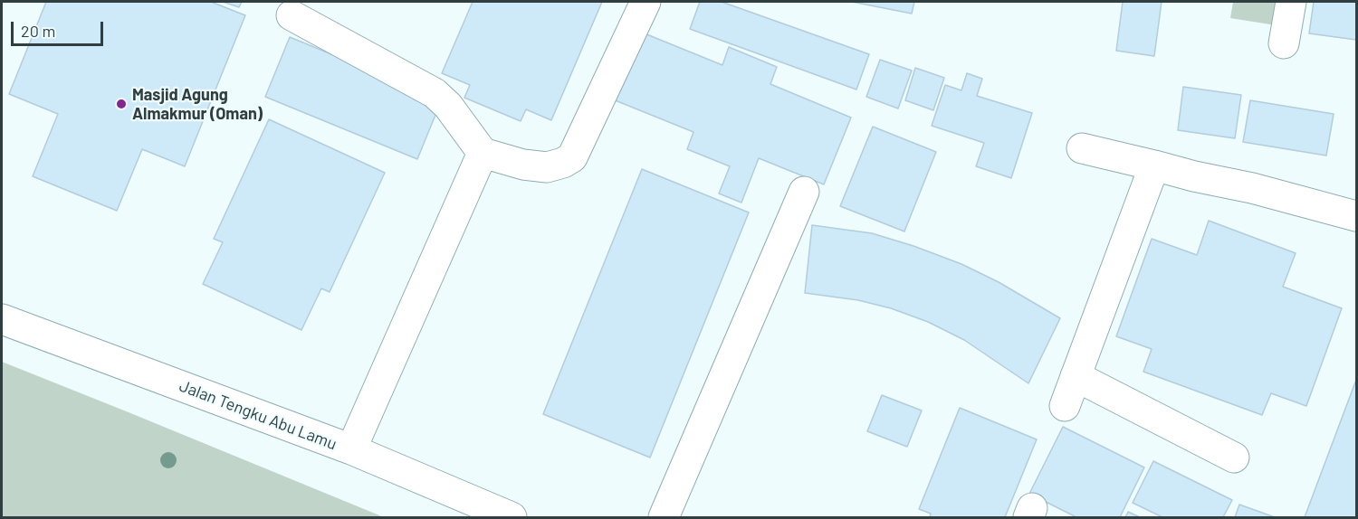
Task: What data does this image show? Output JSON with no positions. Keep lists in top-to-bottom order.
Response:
{
  "streets": {
    "street": ["Jalan Tengku Abu Lamu"]
  },
  "places": ["Masjid Agung Almakmur (Oman)"],
  "scale_bar": "20 m"
}
